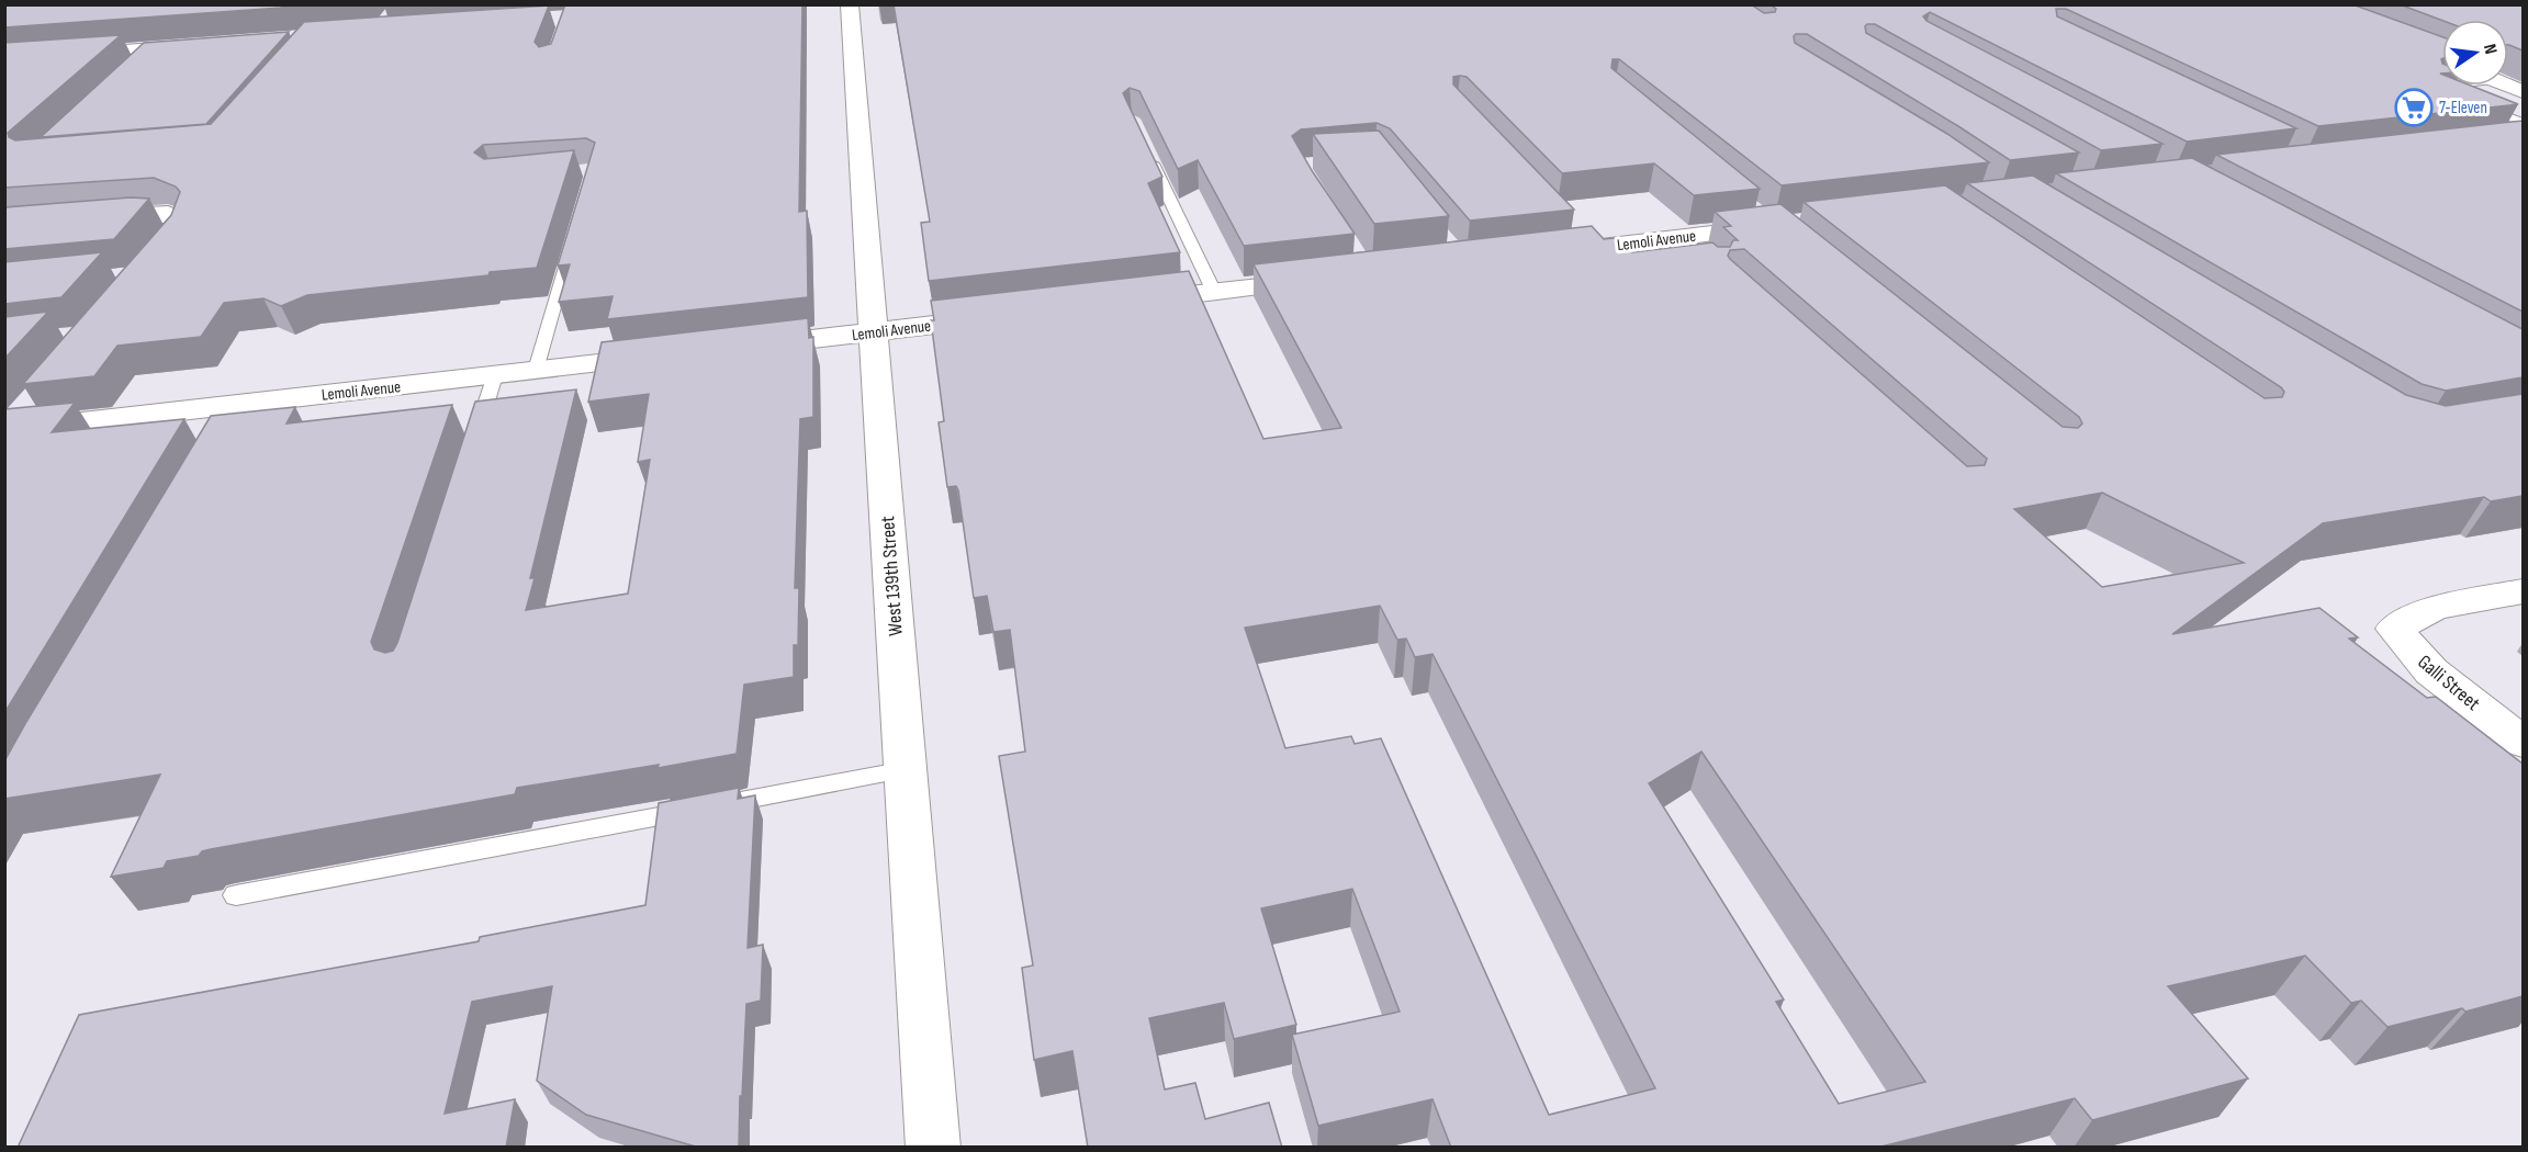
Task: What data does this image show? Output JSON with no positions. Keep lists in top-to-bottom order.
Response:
{
  "streets": {
    "street": ["Lemoli Avenue", "West 139th Street", "Galli Street"]
  },
  "crossings": [
    ["Lemoli Avenue", "West 139th Street"]
  ],
  "places": {
    "supermarket": ["7-Eleven"]
  },
  "north": "right"
}
